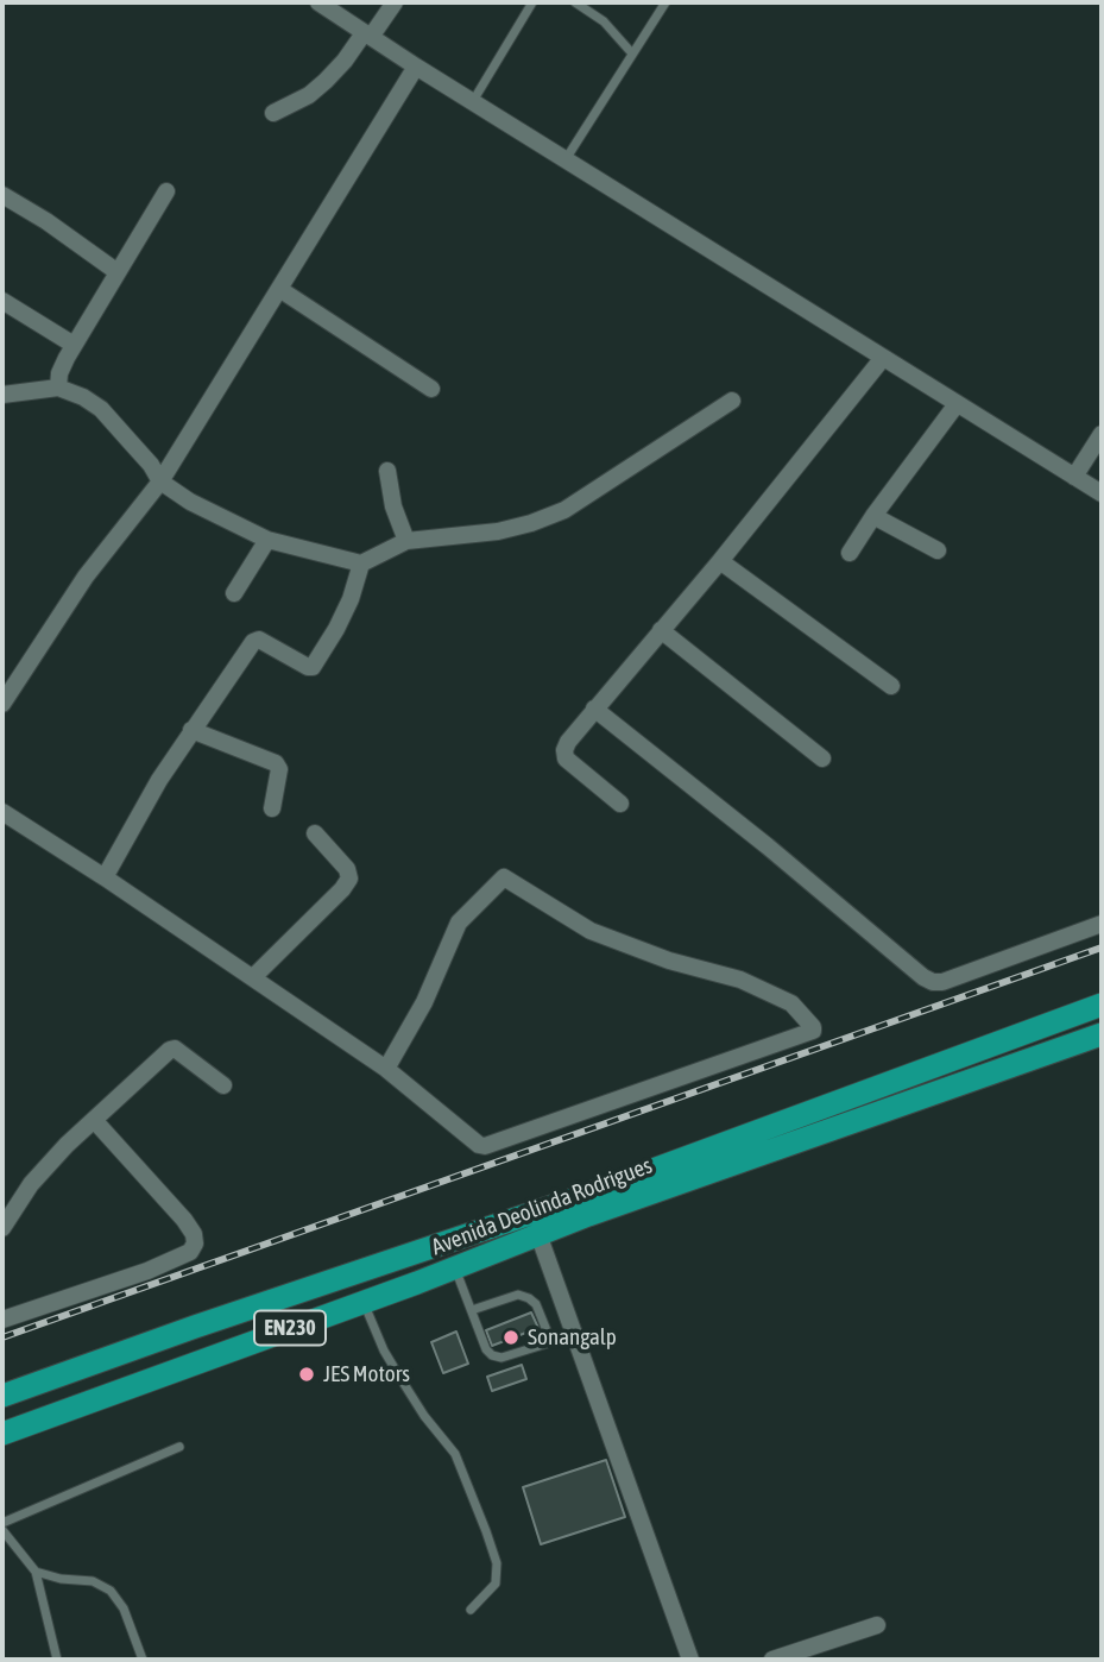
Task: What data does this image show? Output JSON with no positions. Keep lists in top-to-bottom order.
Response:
{
  "streets": {
    "highway": ["Avenida Deolinda Rodrigues", "EN230"]
  },
  "places": ["Sonangalp", "JES Motors"]
}
